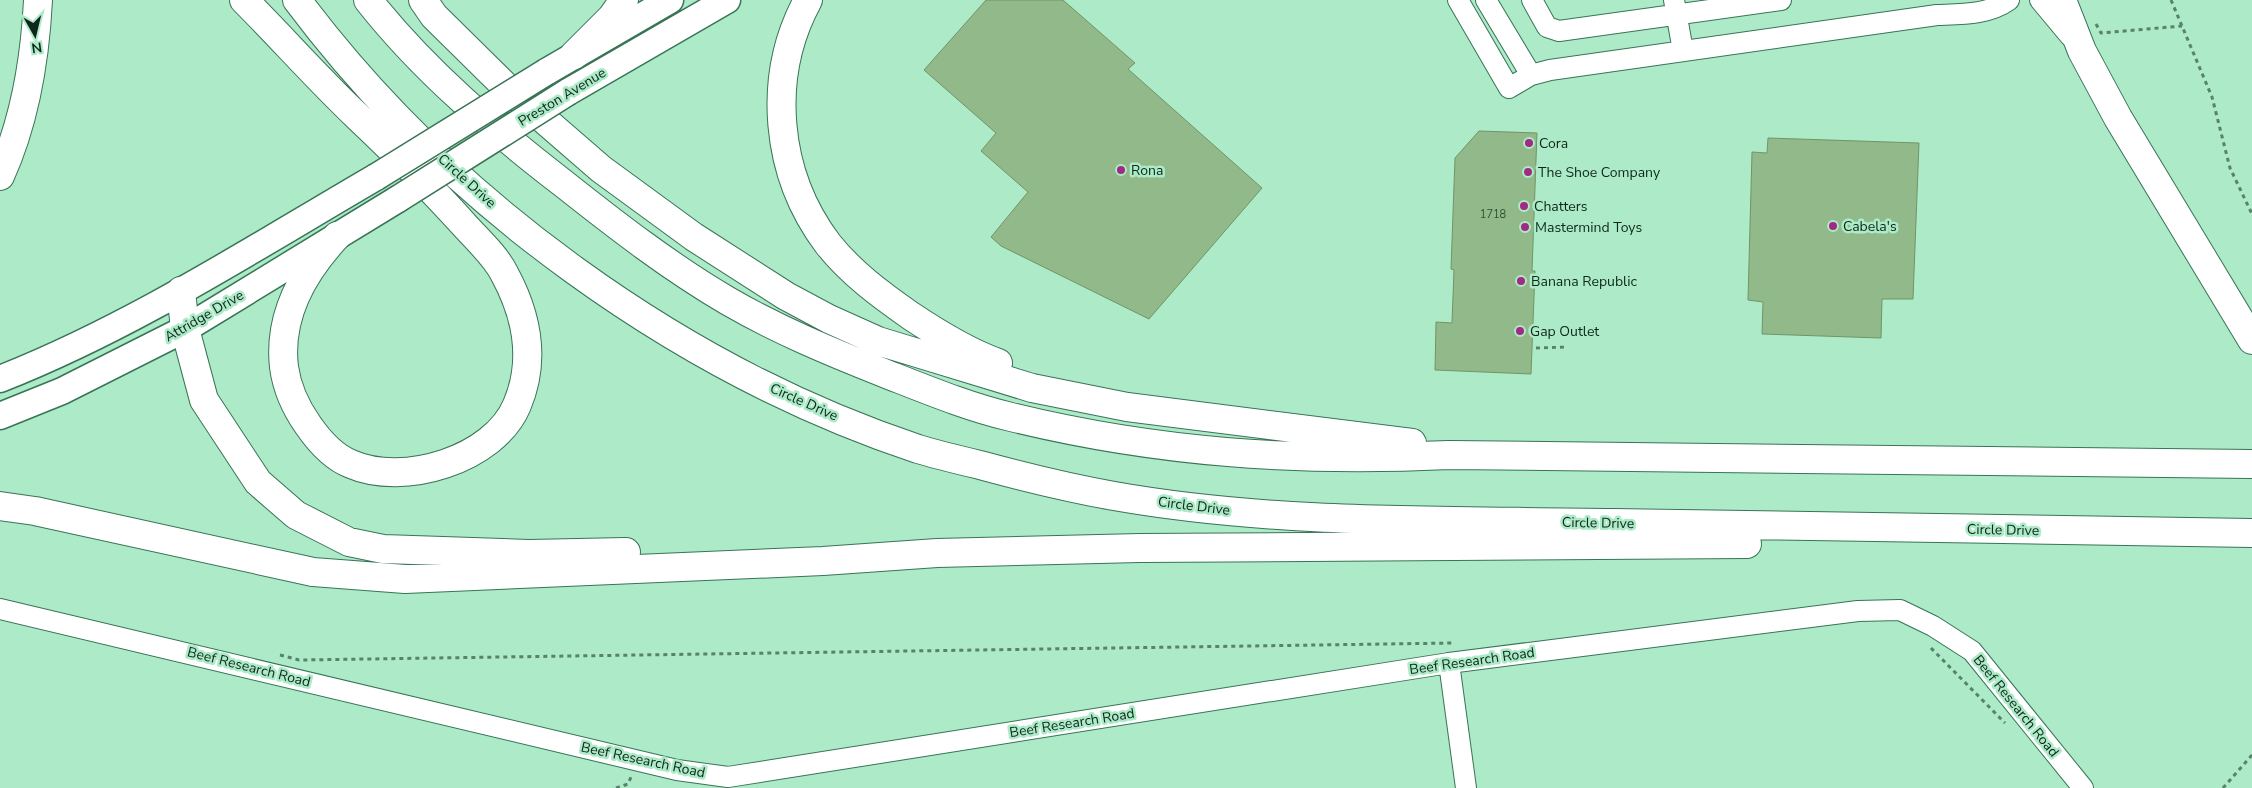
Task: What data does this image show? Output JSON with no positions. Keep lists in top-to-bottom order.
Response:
{
  "streets": {
    "highway": ["Circle Drive"],
    "main road": ["Preston Avenue", "Attridge Drive"],
    "street": ["Beef Research Road"]
  },
  "crossings": [
    ["Preston Avenue", "Attridge Drive"]
  ],
  "places": [
    "Cora",
    "Rona",
    "The Shoe Company",
    "Chatters",
    "Cabela's",
    "Mastermind Toys",
    "Banana Republic",
    "Gap Outlet"
  ],
  "house_numbers": ["1718"],
  "north": "bottom"
}
